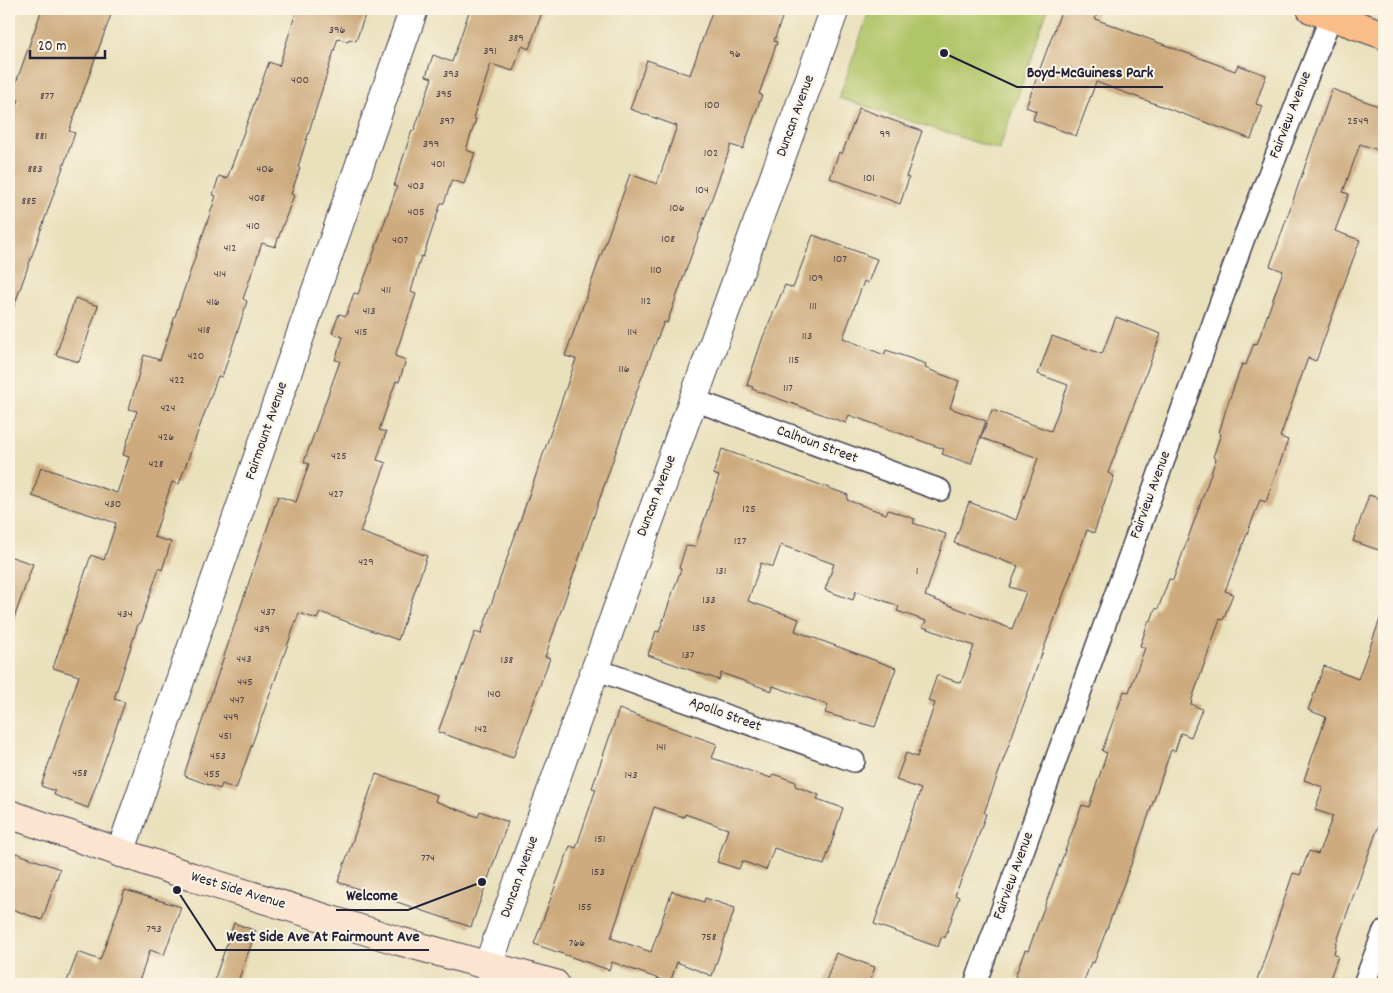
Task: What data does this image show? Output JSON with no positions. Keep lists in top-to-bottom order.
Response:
{
  "streets": {
    "main road": ["West Side Avenue"],
    "street": [
      "Fairview Avenue",
      "Duncan Avenue",
      "Fairmount Avenue",
      "Calhoun Street",
      "Apollo Street"
    ]
  },
  "crossings": [
    ["Duncan Avenue", "Calhoun Street"],
    ["Duncan Avenue", "Apollo Street"],
    ["Duncan Avenue", "West Side Avenue"],
    ["Fairmount Avenue", "West Side Avenue"]
  ],
  "places": ["Boyd-McGuiness Park", "Welcome", "West Side Ave At Fairmount Ave"],
  "house_numbers": [
    "396",
    "389",
    "391",
    "96",
    "393",
    "400",
    "395",
    "877",
    "100",
    "397",
    "2549",
    "99",
    "881",
    "399",
    "102",
    "401",
    "883",
    "406",
    "101",
    "403",
    "104",
    "408",
    "885",
    "106",
    "405",
    "410",
    "108",
    "407",
    "412",
    "107",
    "110",
    "414",
    "109",
    "411",
    "112",
    "416",
    "111",
    "413",
    "418",
    "415",
    "114",
    "113",
    "420",
    "115",
    "116",
    "422",
    "117",
    "424",
    "426",
    "425",
    "428",
    "427",
    "430",
    "125",
    "127",
    "429",
    "131",
    "1",
    "133",
    "437",
    "434",
    "135",
    "439",
    "137",
    "443",
    "138",
    "445",
    "140",
    "447",
    "449",
    "142",
    "451",
    "141",
    "453",
    "458",
    "455",
    "143",
    "151",
    "774",
    "153",
    "155",
    "793",
    "758",
    "766"
  ],
  "scale_bar": "20 m"
}
